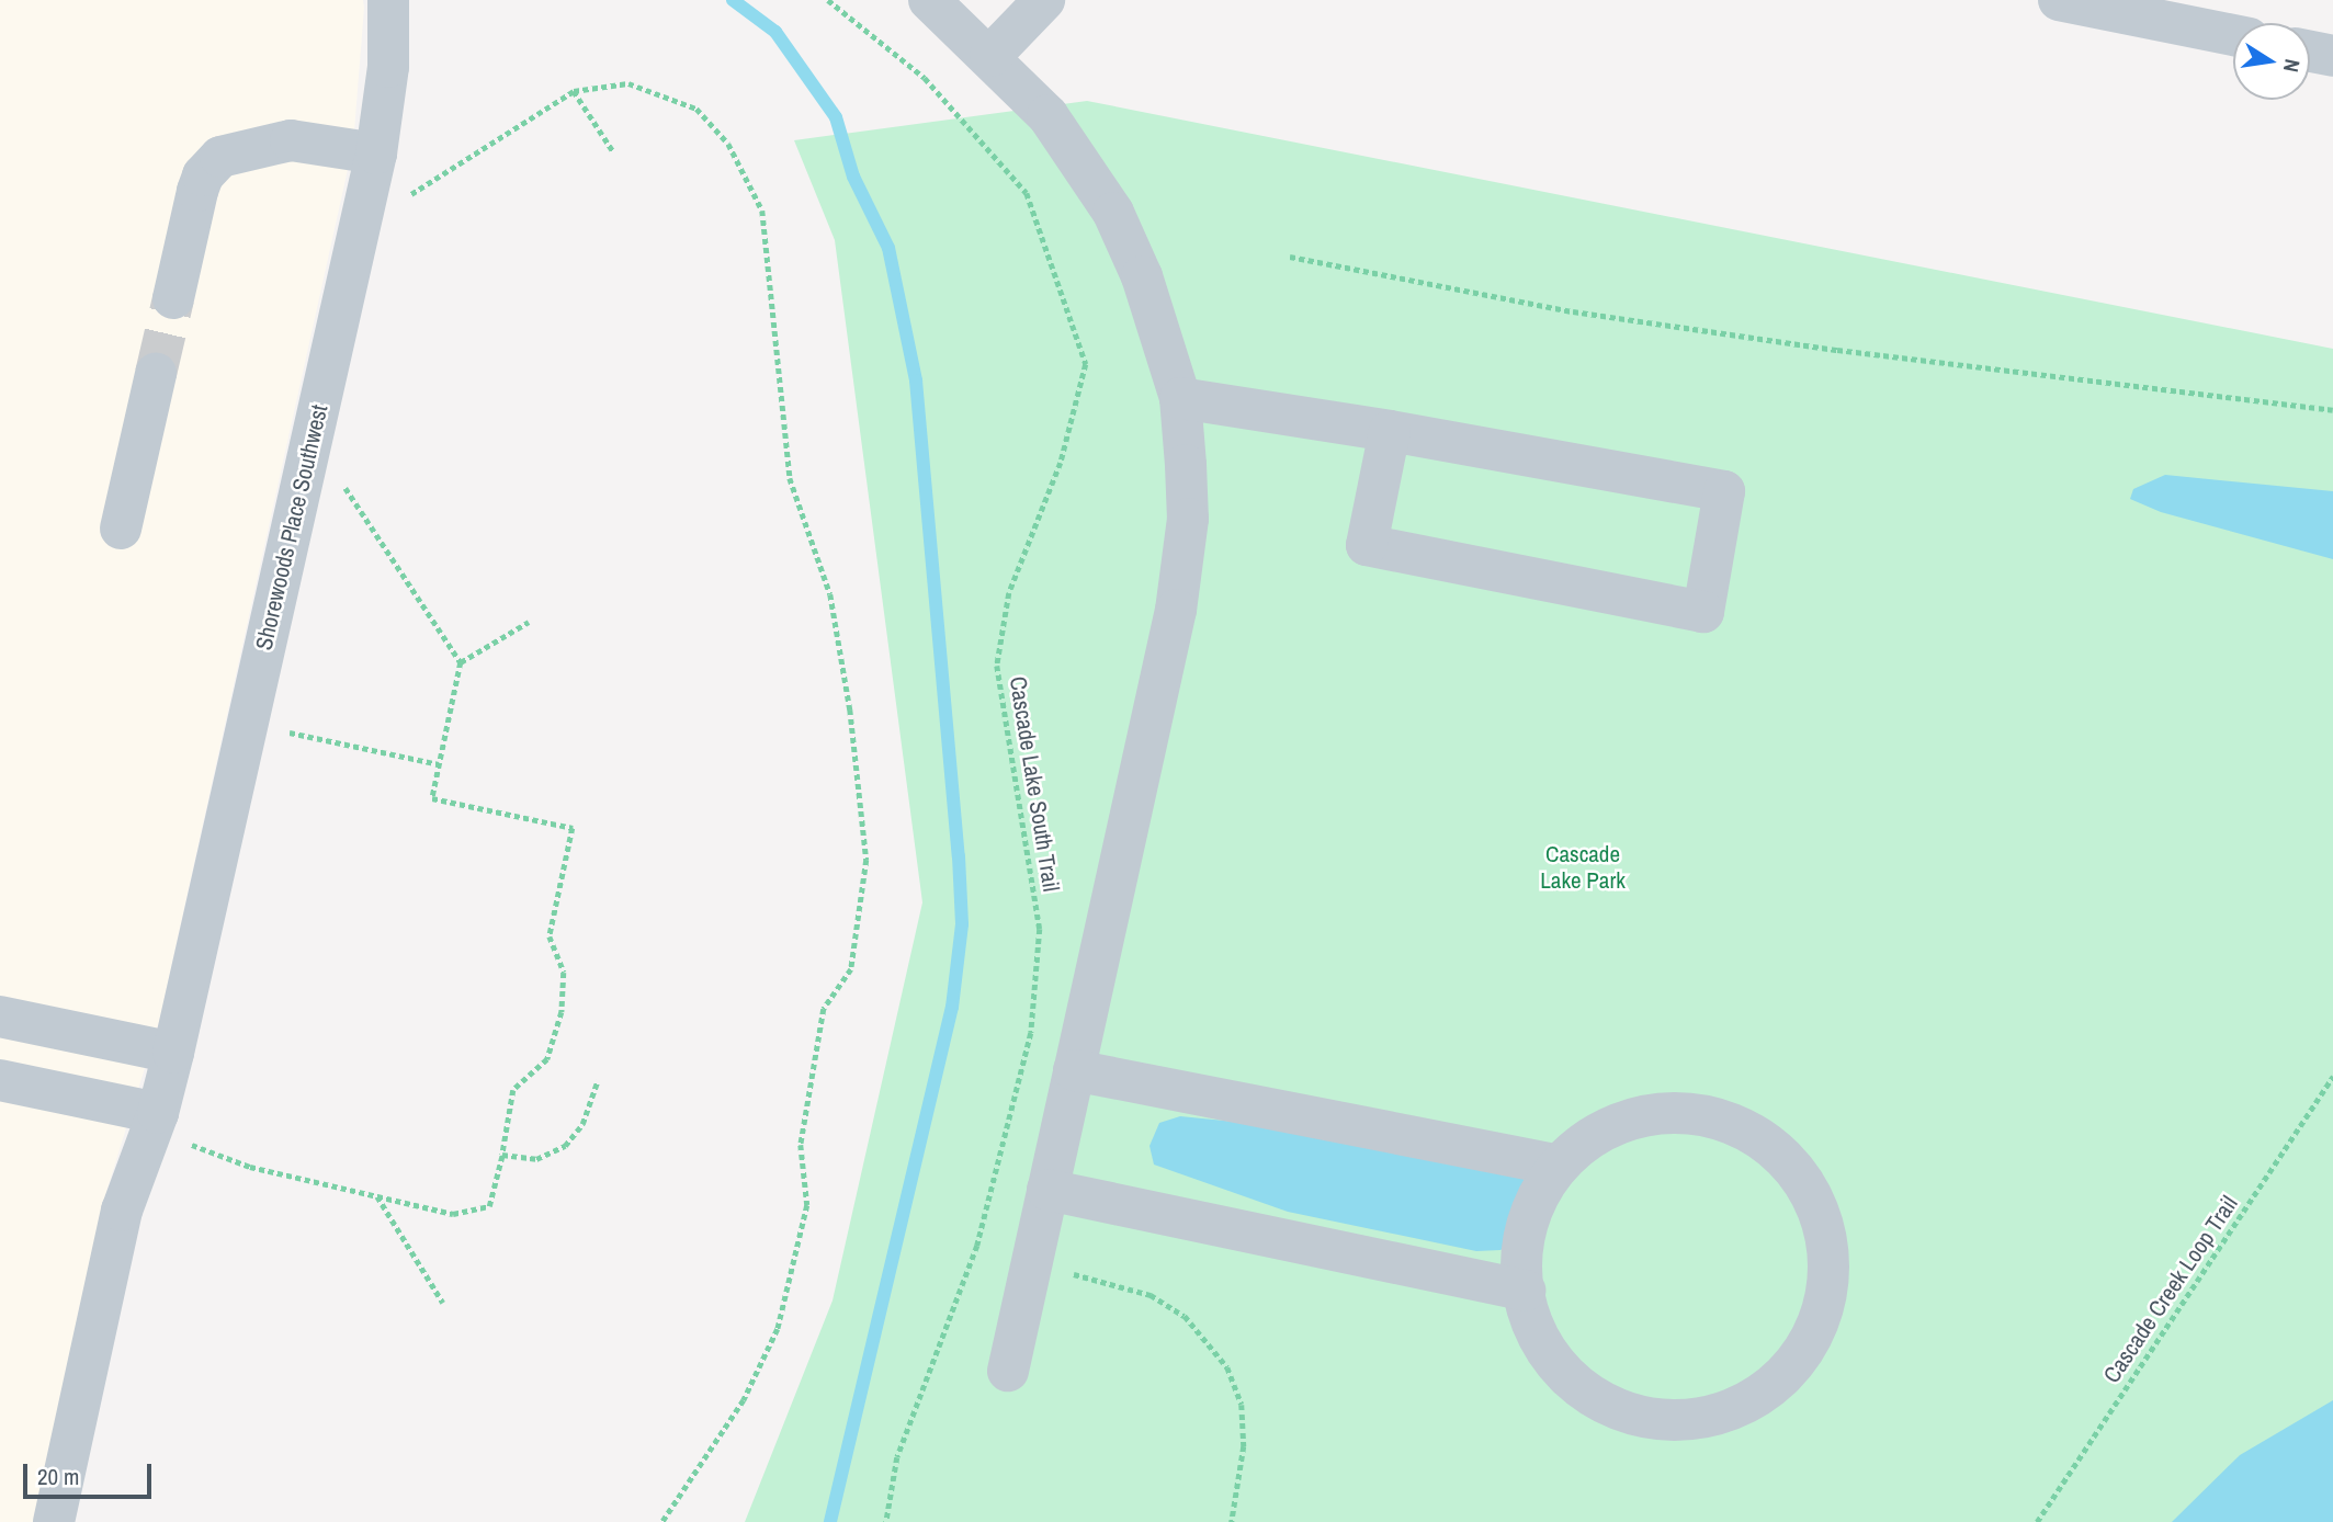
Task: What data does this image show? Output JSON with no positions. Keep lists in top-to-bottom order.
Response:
{
  "streets": {
    "street": ["Shorewoods Place Southwest"],
    "path": ["Cascade Lake South Trail", "Cascade Creek Loop Trail"]
  },
  "parks": ["Cascade Lake Park"],
  "scale_bar": "20 m",
  "north": "right"
}
